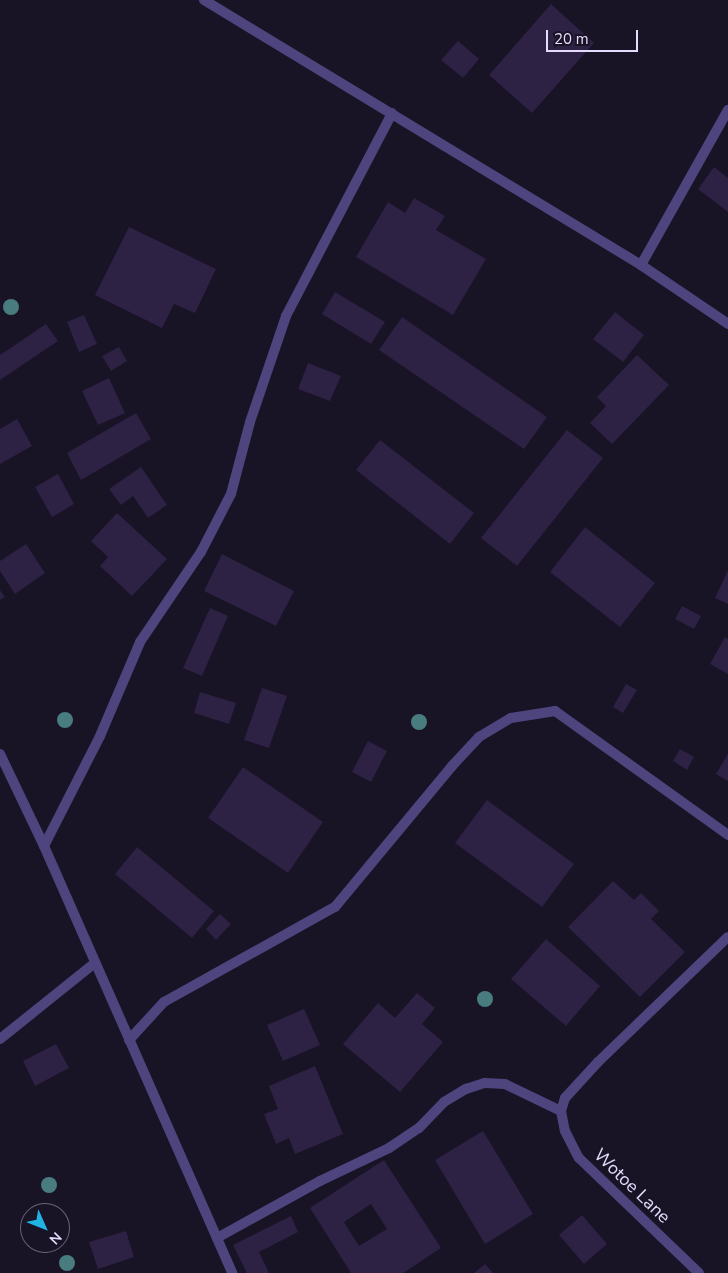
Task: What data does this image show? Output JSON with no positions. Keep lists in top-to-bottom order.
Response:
{
  "streets": {
    "street": ["Wotoe Lane"]
  },
  "scale_bar": "20 m",
  "north": "bottom right"
}
